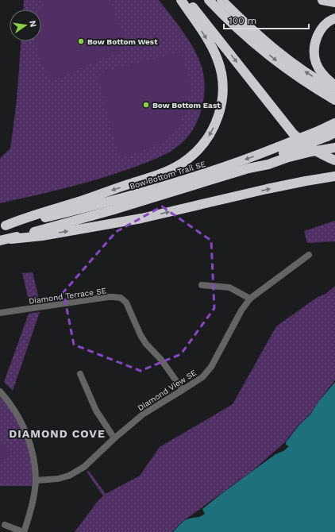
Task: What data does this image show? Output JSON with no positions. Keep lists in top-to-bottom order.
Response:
{
  "streets": {
    "highway": ["Bow Bottom Trail SE"],
    "street": ["Diamond Terrace SE", "Diamond View SE"]
  },
  "crossings": [
    ["Diamond Terrace SE", "Diamond View SE"]
  ],
  "districts": ["DIAMOND COVE"],
  "places": ["Bow Bottom West", "Bow Bottom East"],
  "scale_bar": "100 m",
  "north": "right"
}
